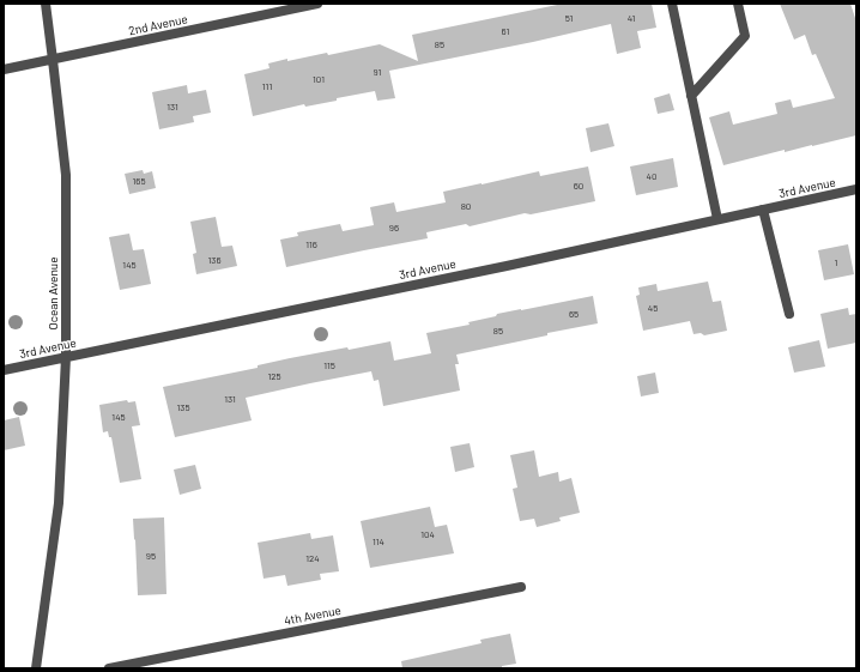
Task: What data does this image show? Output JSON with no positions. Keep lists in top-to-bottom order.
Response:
{
  "streets": {
    "street": [
      "2nd Avenue",
      "3rd Avenue",
      "Ocean Avenue",
      "4th Avenue"
    ]
  },
  "crossings": [
    ["2nd Avenue", "Ocean Avenue"],
    ["3rd Avenue", "Ocean Avenue"]
  ],
  "house_numbers": [
    "51",
    "41",
    "61",
    "85",
    "91",
    "101",
    "111",
    "131",
    "40",
    "165",
    "60",
    "80",
    "96",
    "116",
    "136",
    "1",
    "145",
    "45",
    "65",
    "85",
    "115",
    "125",
    "131",
    "135",
    "145",
    "104",
    "114",
    "95",
    "124"
  ]
}
